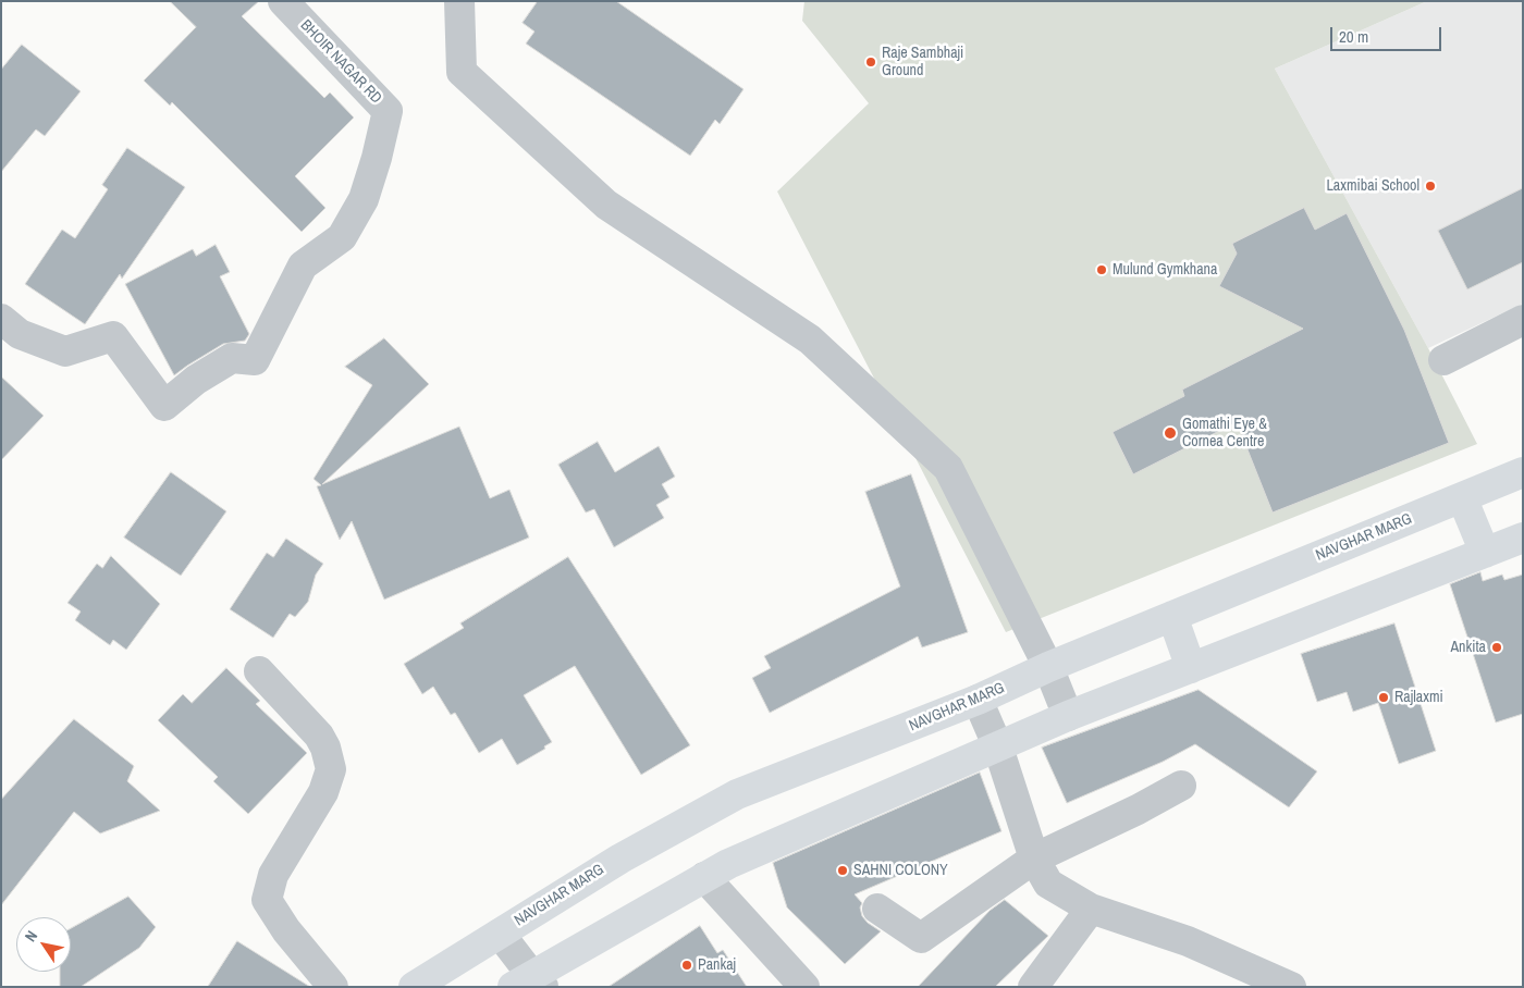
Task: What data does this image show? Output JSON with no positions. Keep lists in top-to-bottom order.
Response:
{
  "streets": {
    "main road": ["NAVGHAR MARG"],
    "street": ["BHOIR NAGAR RD"]
  },
  "places": [
    "Raje Sambhaji Ground",
    "Laxmibai School",
    "Mulund Gymkhana",
    "Gomathi Eye & Cornea Centre",
    "Ankita",
    "Rajlaxmi",
    "SAHNI COLONY",
    "Pankaj"
  ],
  "scale_bar": "20 m",
  "north": "top left"
}
